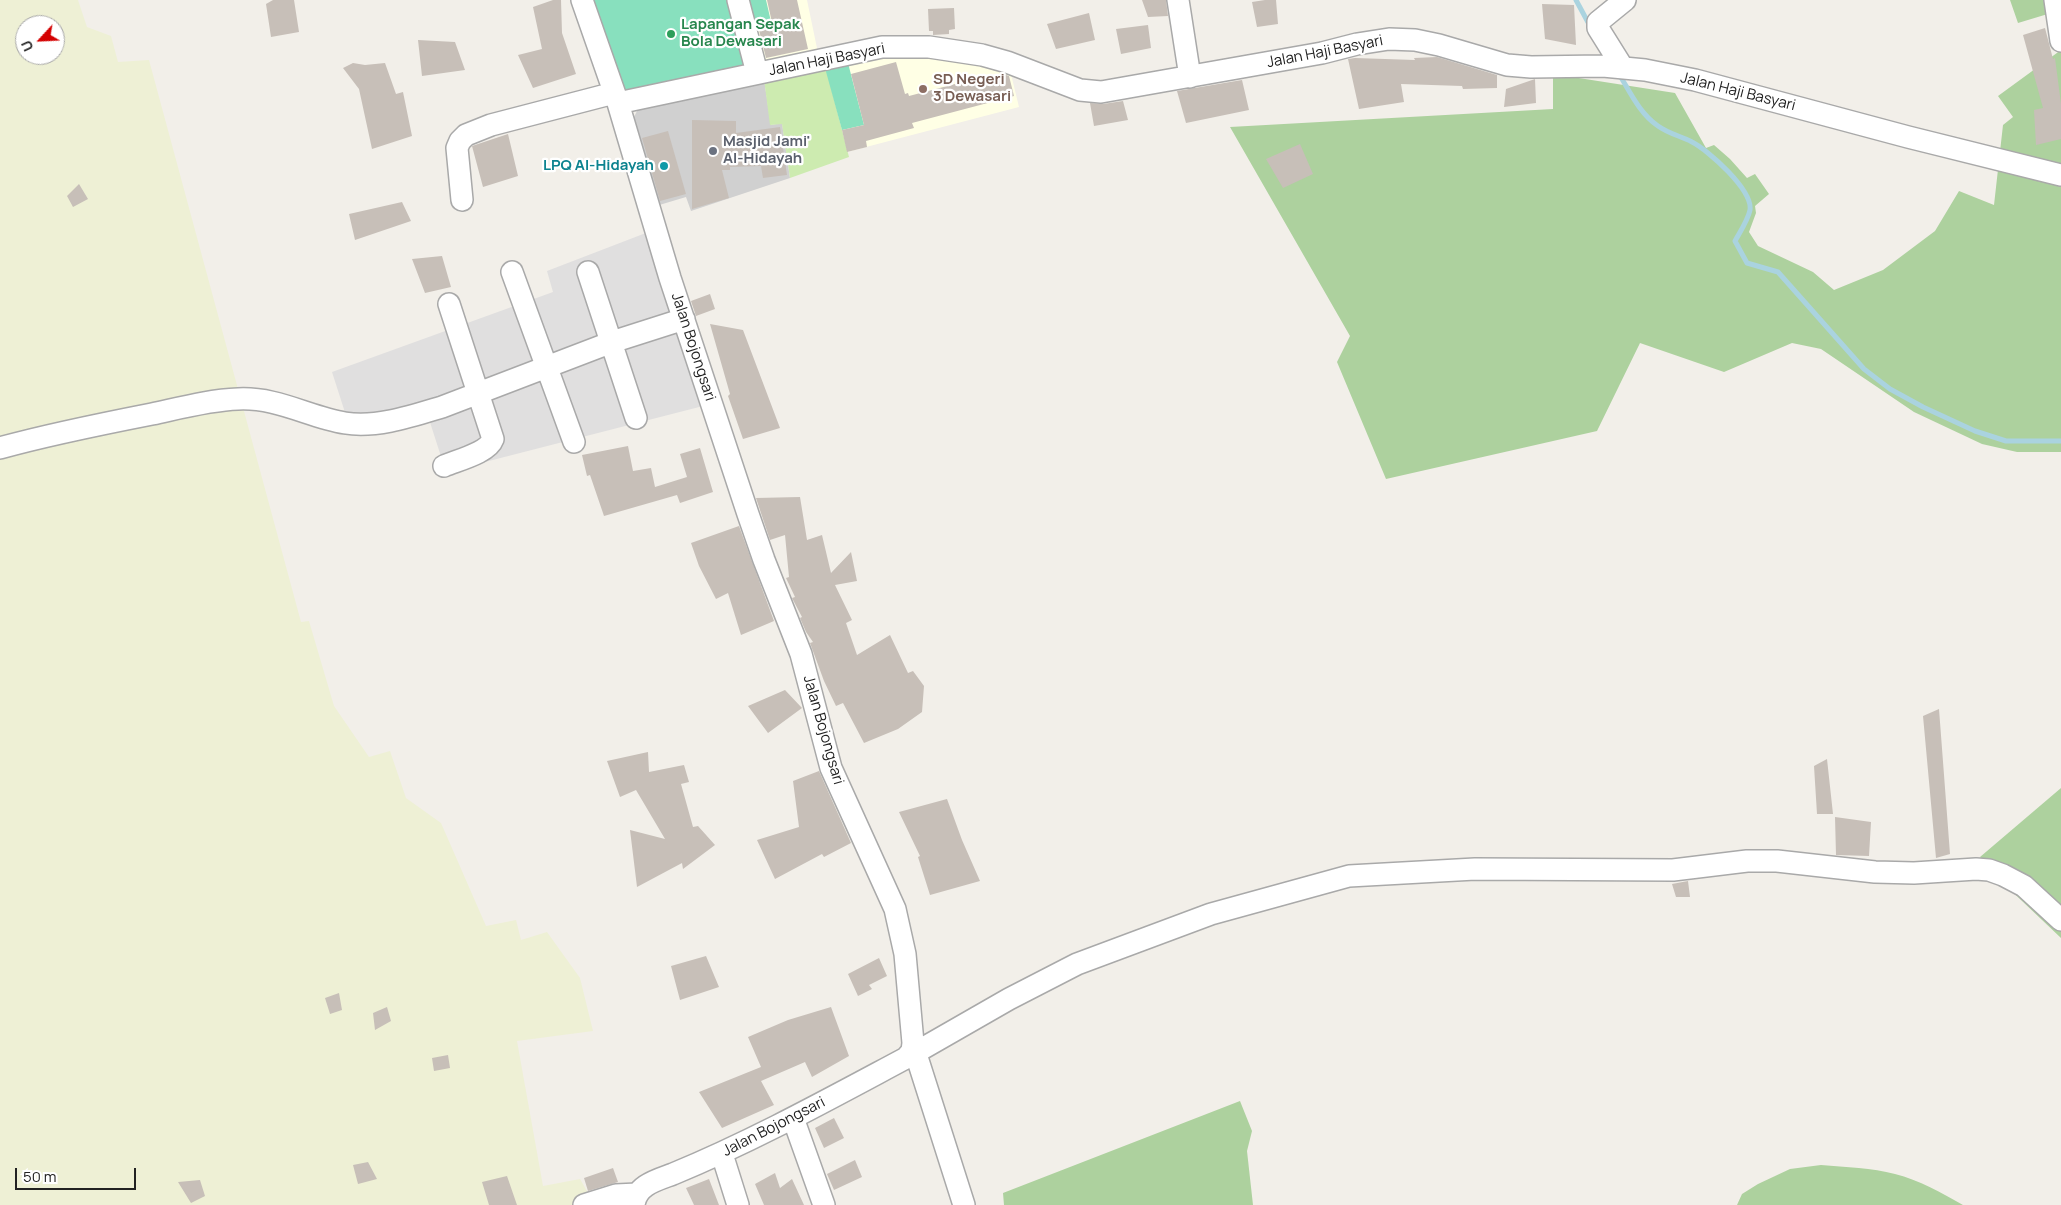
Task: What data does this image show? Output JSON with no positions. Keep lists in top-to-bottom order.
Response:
{
  "streets": {
    "street": ["Jalan Haji Basyari", "Jalan Bojongsari"]
  },
  "crossings": [
    ["Jalan Haji Basyari", "Jalan Bojongsari"]
  ],
  "places": [
    "Lapangan Sepak Bola Dewasari",
    "SD Negeri 3 Dewasari",
    "Masjid Jami' Al-Hidayah",
    "LPQ Al-Hidayah"
  ],
  "scale_bar": "50 m",
  "north": "bottom left"
}
